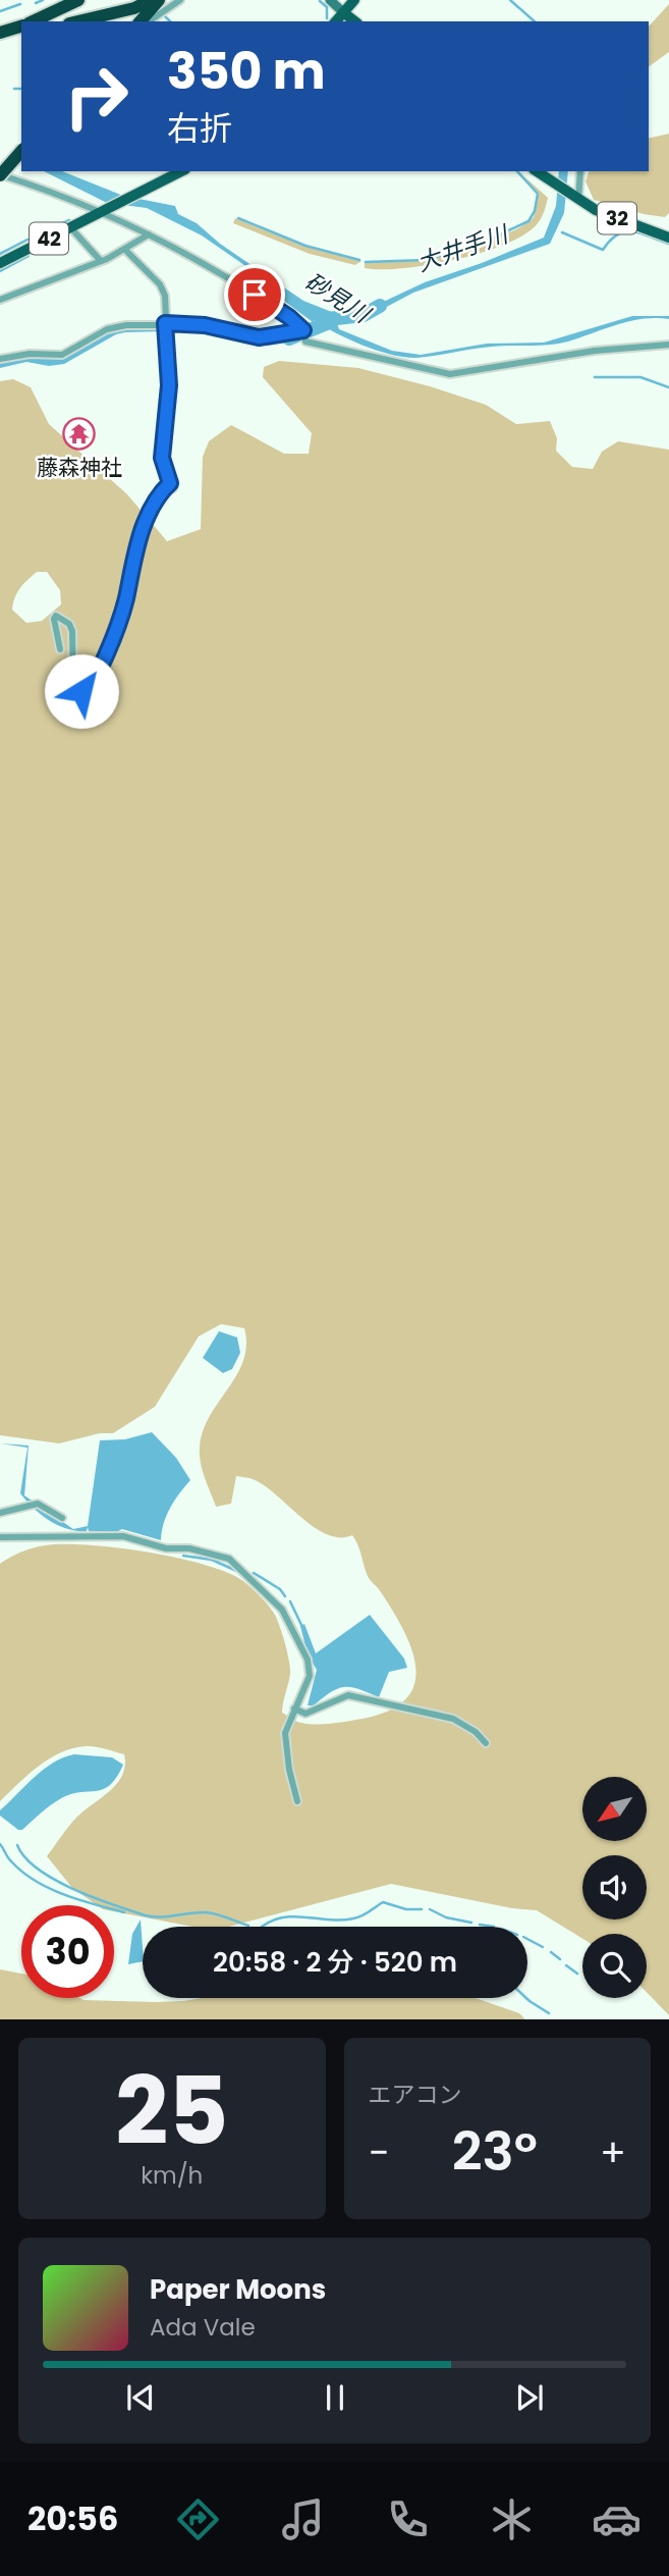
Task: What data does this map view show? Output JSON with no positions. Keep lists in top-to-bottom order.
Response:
{
  "streets": {
    "main road": ["32", "42"]
  },
  "water": ["大井手川", "砂見川"],
  "places": {
    "temple": ["藤森神社"]
  },
  "north": "bottom left",
  "page": {
    "turn": ["350 m", "右折"],
    "limit": "30",
    "trip": "20:58 · 2 分 · 520 m",
    "tile": [
      ["25", "km/h"],
      "エアコン"
    ],
    "heat": ["−", "23°", "+"],
    "song": ["Paper Moons", "Ada Vale"],
    "tabs": "20:56"
  }
}
